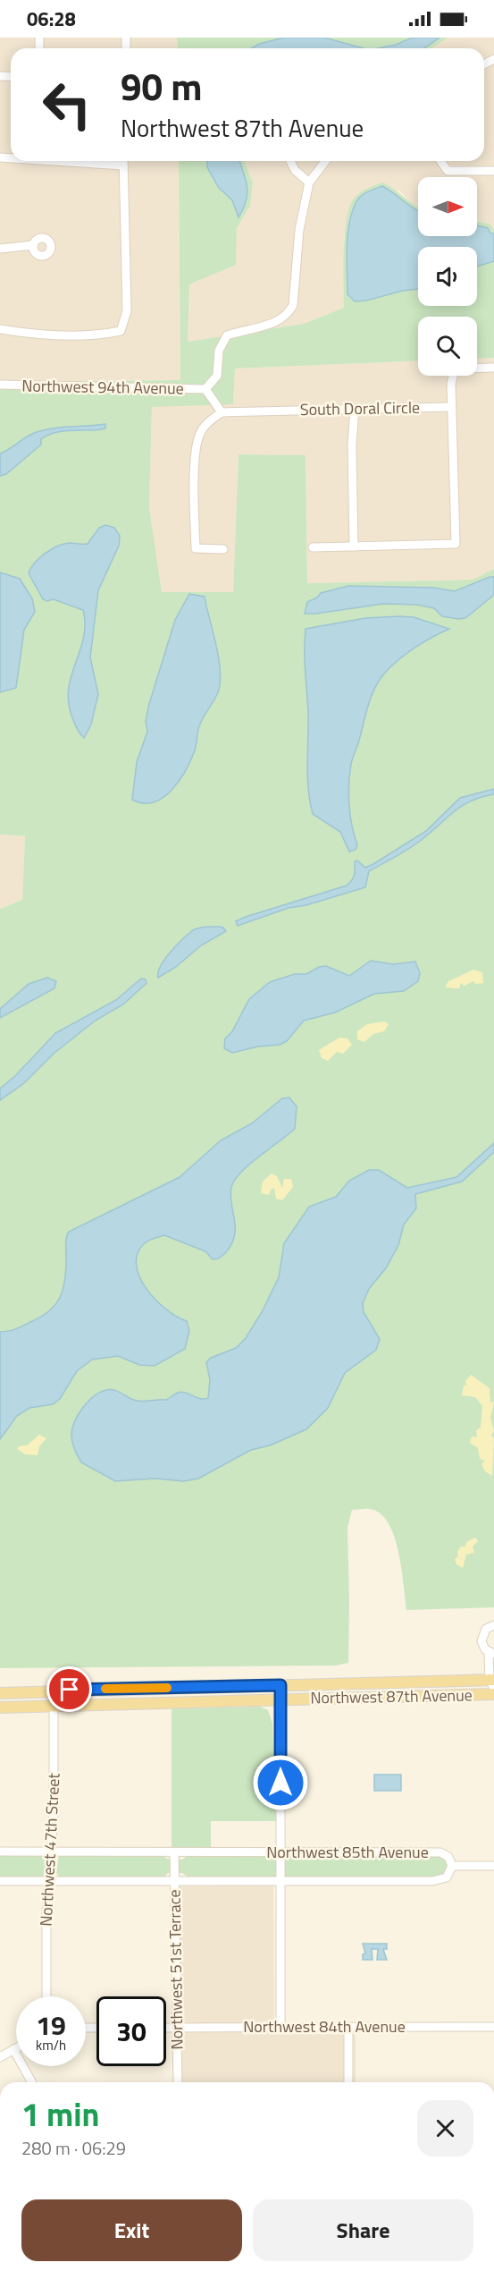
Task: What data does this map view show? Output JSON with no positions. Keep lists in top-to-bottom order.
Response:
{
  "streets": {
    "main road": ["Northwest 87th Avenue"],
    "street": [
      "Northwest 94th Avenue",
      "South Doral Circle",
      "Northwest 47th Street",
      "Northwest 85th Avenue",
      "Northwest 51st Terrace",
      "Northwest 84th Avenue"
    ]
  },
  "crossings": [
    ["Northwest 87th Avenue", "Northwest 47th Street"],
    ["Northwest 47th Street", "Northwest 85th Avenue"],
    ["Northwest 85th Avenue", "Northwest 51st Terrace"],
    ["Northwest 51st Terrace", "Northwest 84th Avenue"]
  ],
  "north": "right",
  "page": {
    "status": "06:28",
    "turn": ["90 m", "Northwest 87th Avenue"],
    "speed": "19 km/h",
    "limit": "30",
    "heading": ["1 min", "280 m · 06:29"],
    "buttons": ["Exit", "Share"]
  }
}
